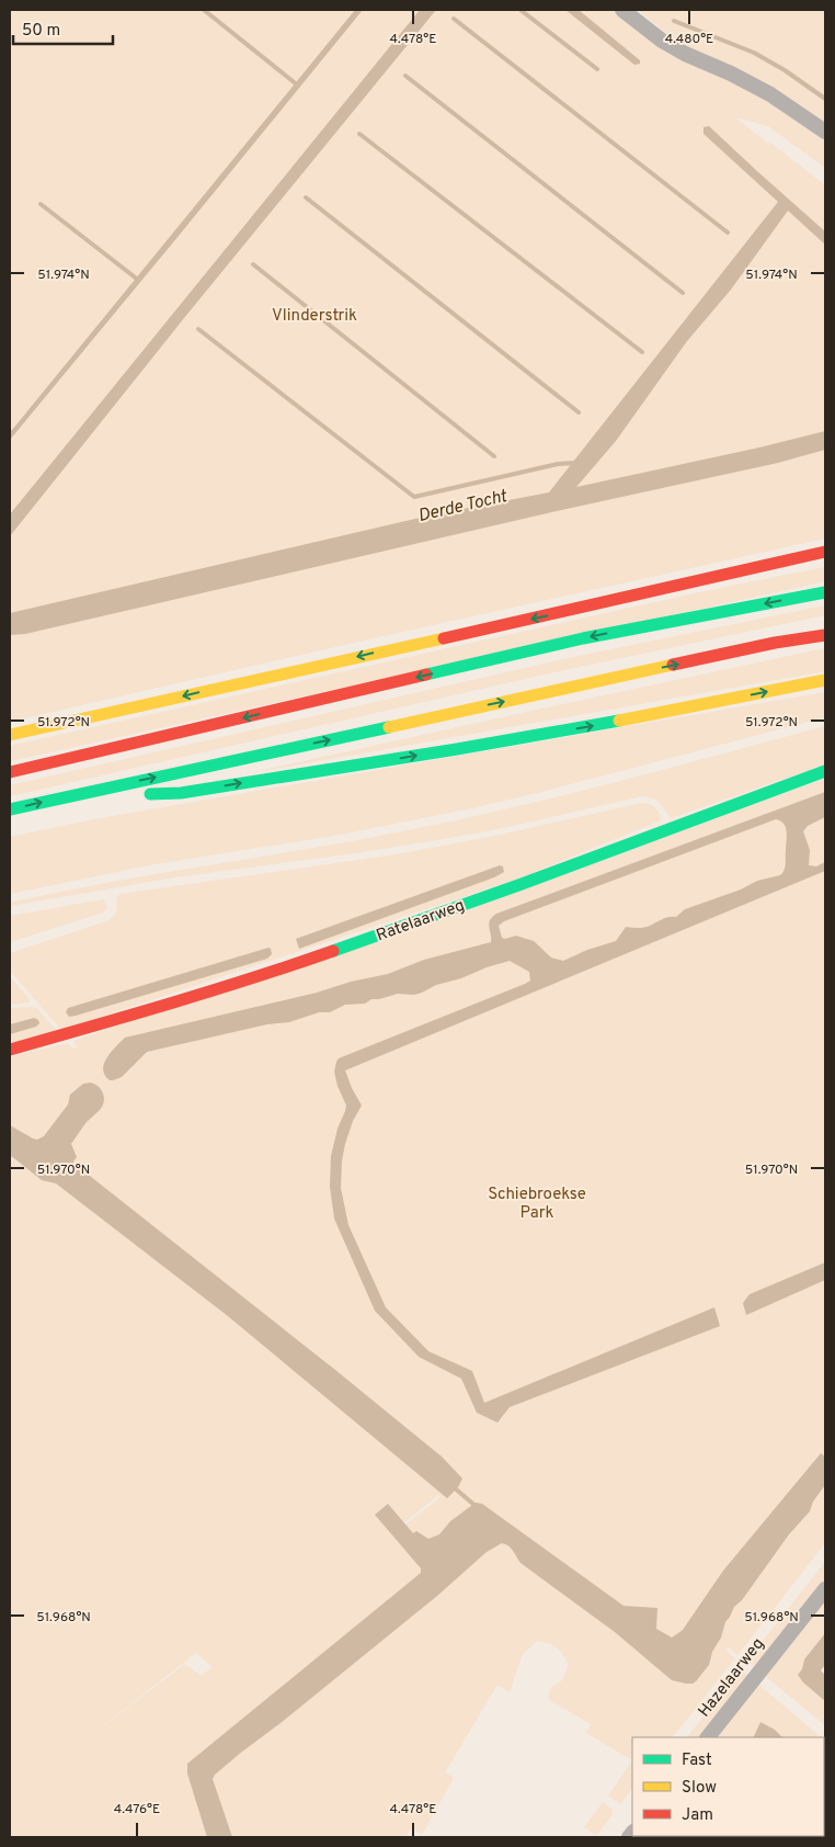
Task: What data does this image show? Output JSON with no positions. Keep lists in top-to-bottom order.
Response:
{
  "streets": {
    "main road": ["Ratelaarweg"],
    "street": ["Hazelaarweg"]
  },
  "water": ["Derde Tocht"],
  "parks": ["Vlinderstrik", "Schiebroekse Park"],
  "legend": ["Fast", "Slow", "Jam"],
  "scale_bar": "50 m",
  "coordinates": [
    "4.478°E",
    "4.480°E",
    "51.974°N",
    "51.972°N",
    "51.970°N",
    "51.968°N",
    "4.476°E"
  ]
}
